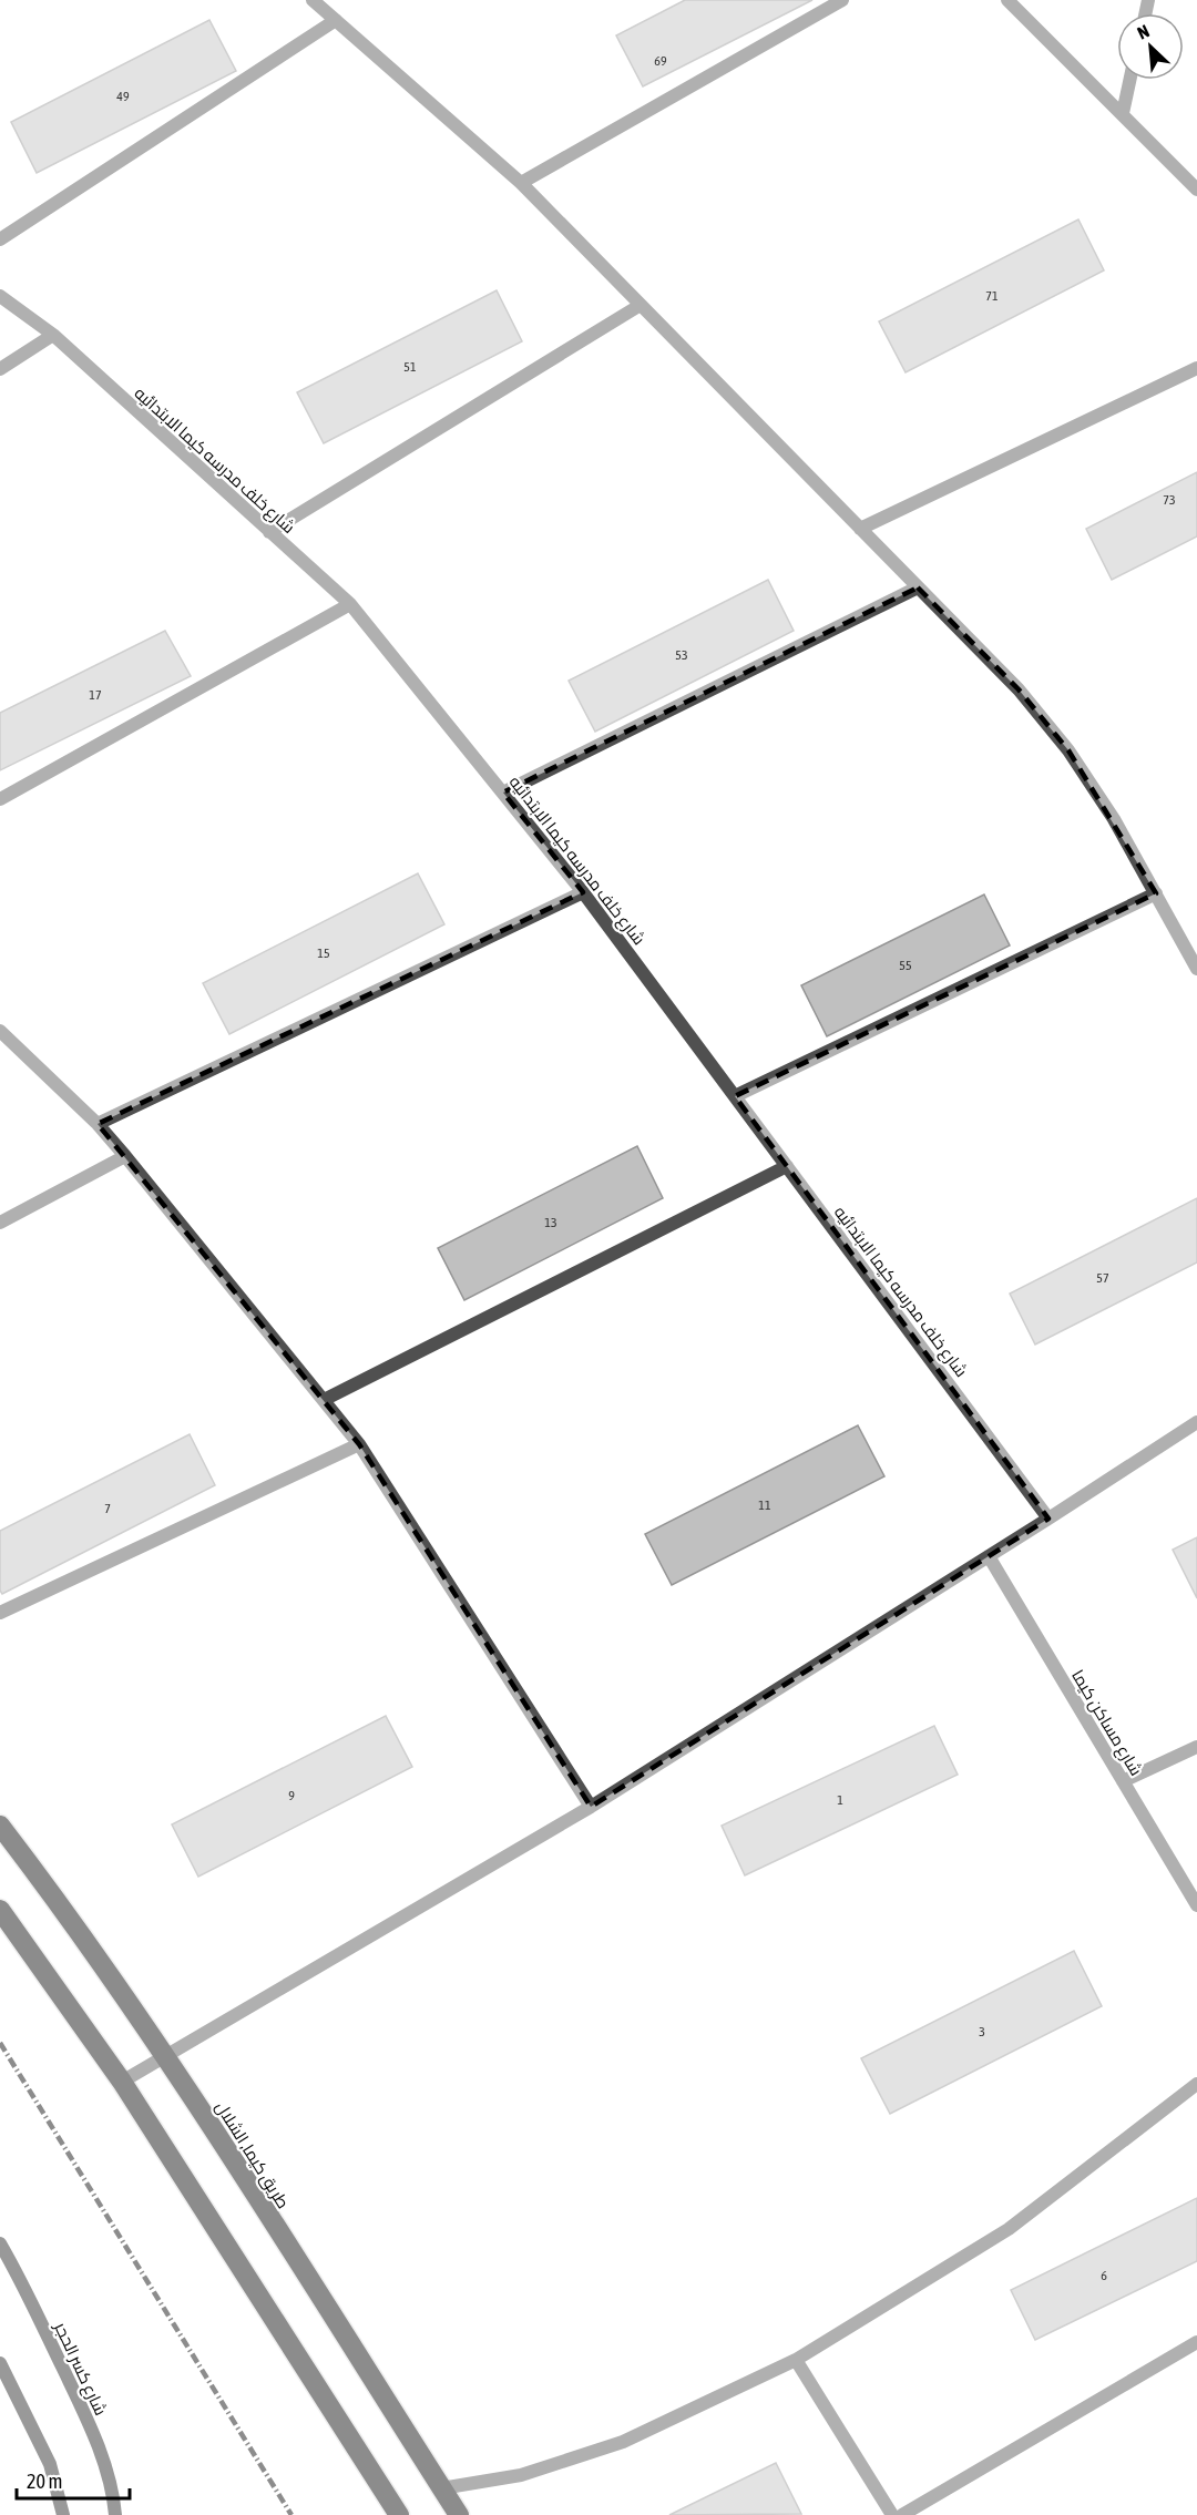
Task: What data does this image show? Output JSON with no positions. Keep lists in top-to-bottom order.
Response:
{
  "streets": {
    "highway": ["طريق كيما, الشلال"],
    "main road": ["شارع كسر الحجر"],
    "street": ["شارع خلف مدرسه كيما الابتدائيه", "شارع مساكن كيما"]
  },
  "house_numbers": [
    "69",
    "49",
    "71",
    "51",
    "73",
    "53",
    "17",
    "15",
    "55",
    "13",
    "57",
    "11",
    "7",
    "9",
    "1",
    "3",
    "6"
  ],
  "scale_bar": "20 m",
  "north": "top left"
}
